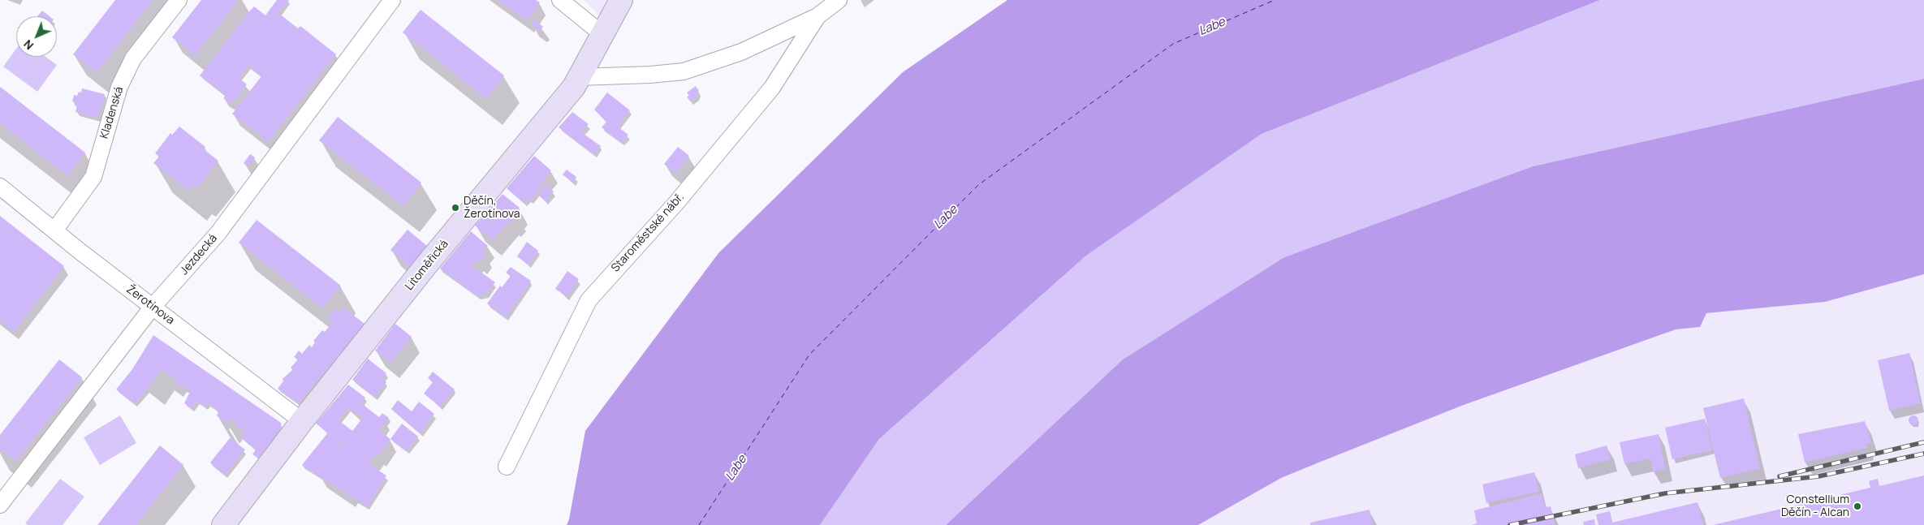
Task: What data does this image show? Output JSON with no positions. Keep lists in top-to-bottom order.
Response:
{
  "streets": {
    "main road": ["Litoměřická"],
    "street": [
      "Kladenská",
      "Staroměstské nábř.",
      "Jezdecká",
      "Žerotínova"
    ]
  },
  "crossings": [
    ["Kladenská", "Žerotínova"],
    ["Staroměstské nábř.", "Litoměřická"],
    ["Jezdecká", "Žerotínova"],
    ["Litoměřická", "Žerotínova"]
  ],
  "water": ["Labe"],
  "places": ["Děčín, Žerotínova", "Constellium Děčín - Alcan"],
  "north": "bottom left"
}
